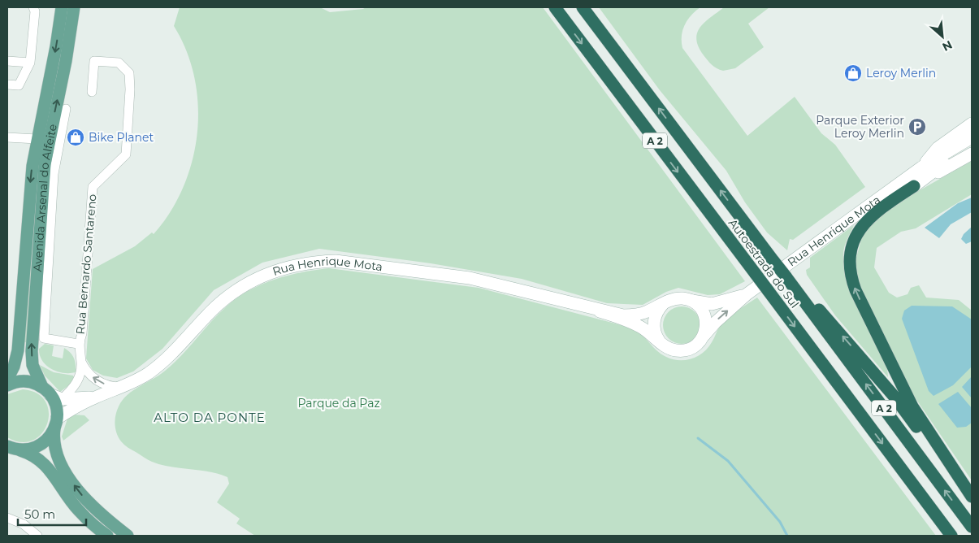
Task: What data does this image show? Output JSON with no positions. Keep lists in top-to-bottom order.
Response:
{
  "streets": {
    "highway": ["A 2", "Autoestrada do Sul"],
    "main road": ["Avenida Arsenal do Alfeite"],
    "street": ["Rua Henrique Mota", "Rua Bernardo Santareno"]
  },
  "crossings": [
    ["Avenida Arsenal do Alfeite", "Rua Henrique Mota"],
    ["Rua Henrique Mota", "Rua Bernardo Santareno"]
  ],
  "districts": ["ALTO DA PONTE"],
  "parks": ["Parque da Paz"],
  "places": {
    "shop": ["Leroy Merlin", "Bike Planet"],
    "parking": ["Parque Exterior Leroy Merlin"]
  },
  "scale_bar": "50 m",
  "north": "bottom right"
}
